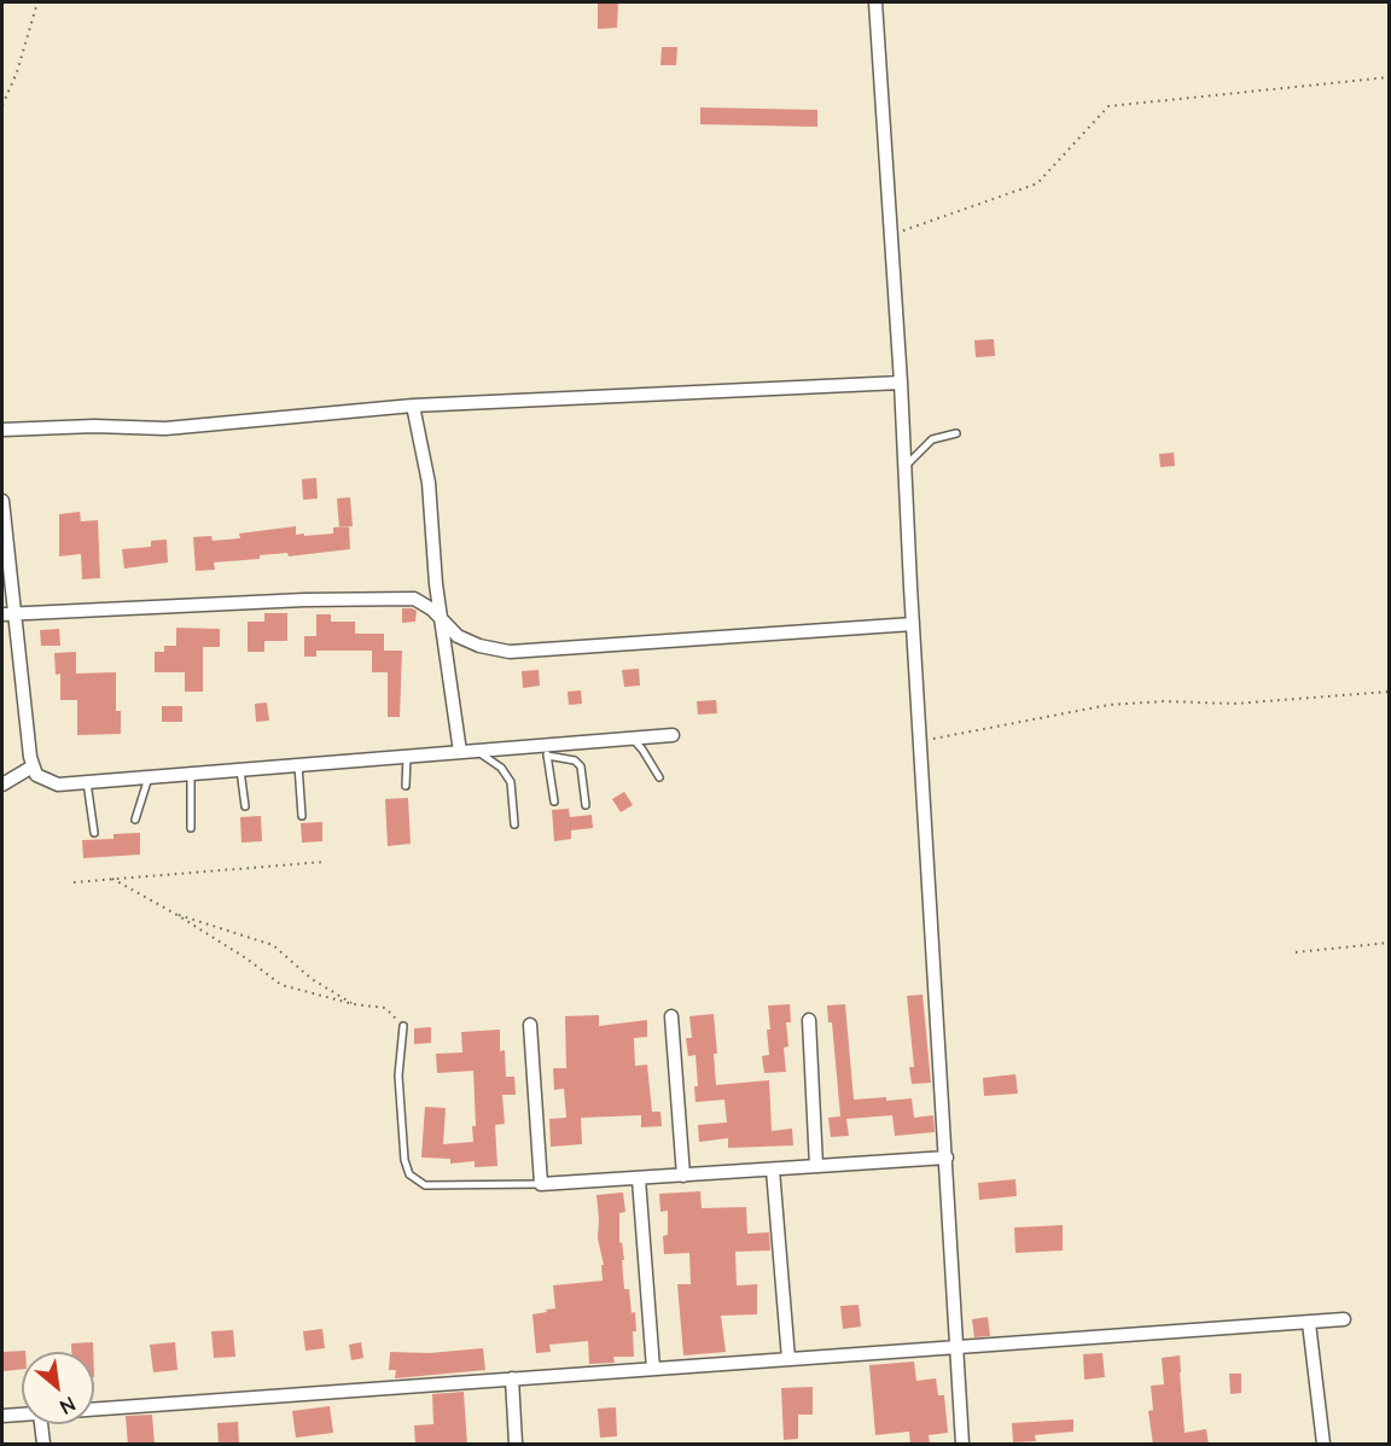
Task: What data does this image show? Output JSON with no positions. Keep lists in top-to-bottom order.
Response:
{
  "north": "bottom right"
}
